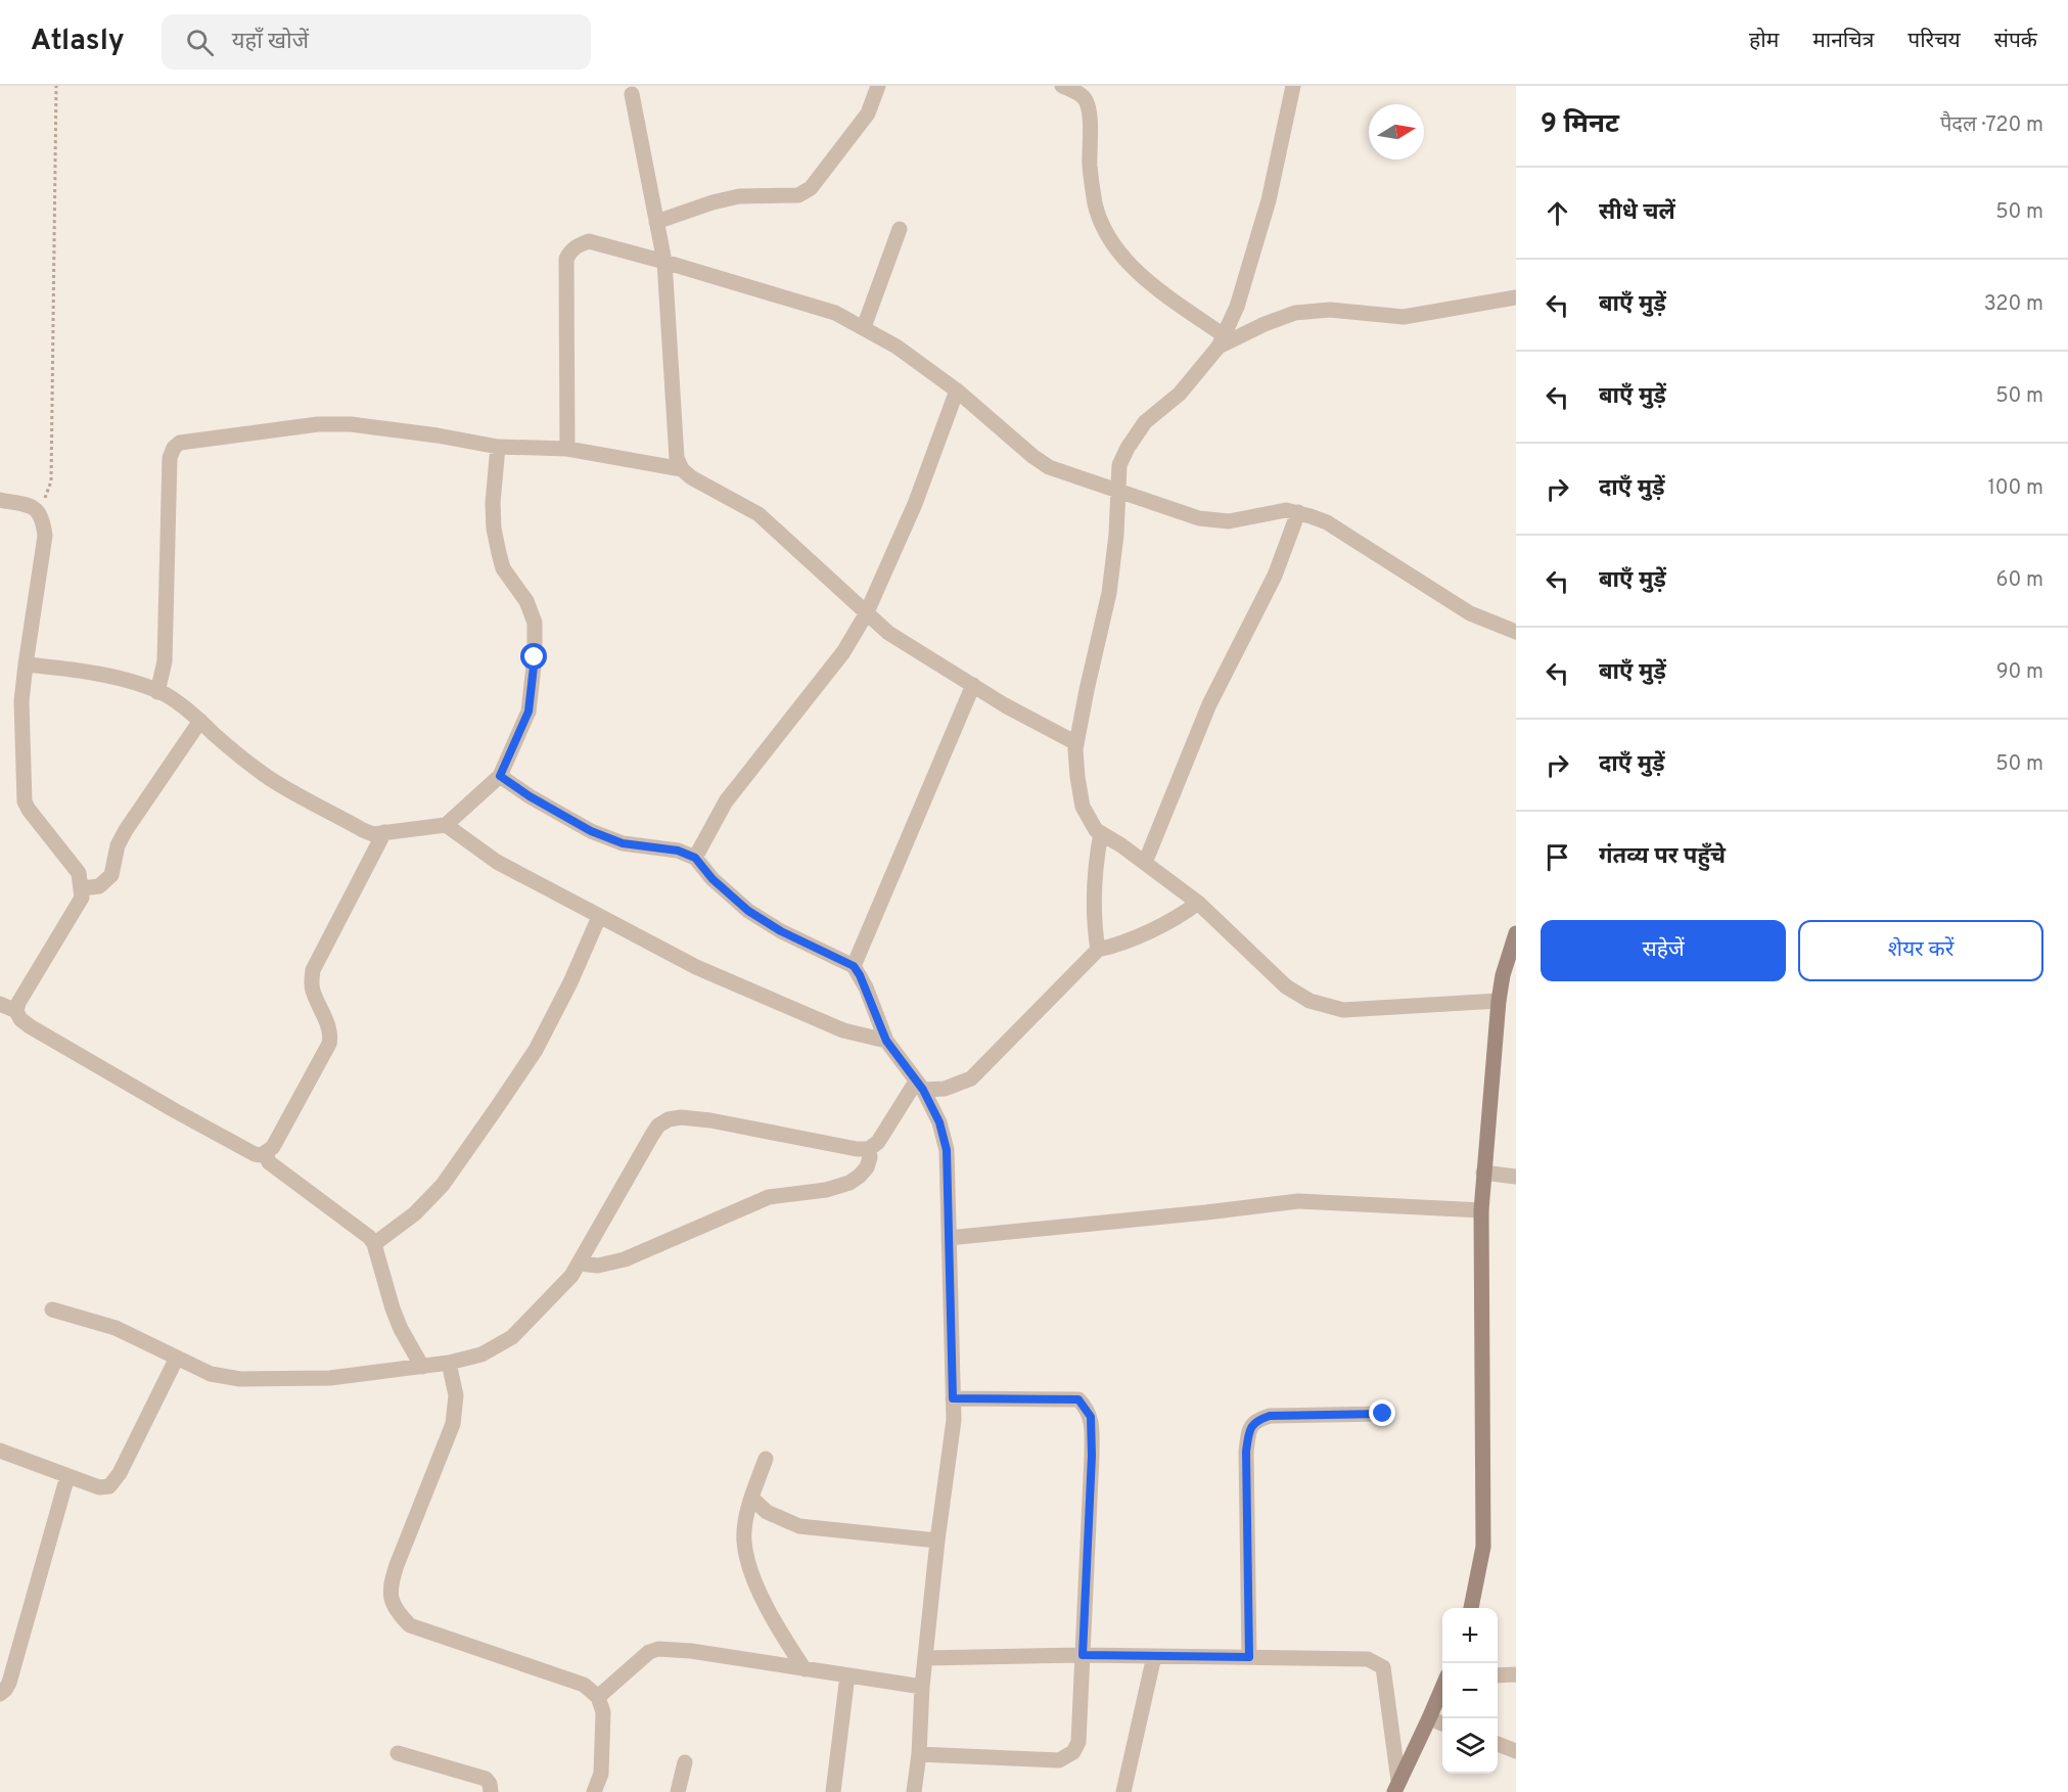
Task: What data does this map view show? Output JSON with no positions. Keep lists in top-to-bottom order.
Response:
{
  "north": "right",
  "page": {
    "header": "Atlasly",
    "search": "यहाँ खोजें",
    "nav": [
      "होम",
      "मानचित्र",
      "परिचय",
      "संपर्क"
    ],
    "heading": ["9 मिनट", "पैदल · 720 m"],
    "list": [
      ["सीधे चलें", "50 m"],
      ["बाएँ मुड़ें", "320 m"],
      ["बाएँ मुड़ें", "50 m"],
      ["दाएँ मुड़ें", "100 m"],
      ["बाएँ मुड़ें", "60 m"],
      ["बाएँ मुड़ें", "90 m"],
      ["दाएँ मुड़ें", "50 m"],
      "गंतव्य पर पहुँचे"
    ],
    "buttons": ["सहेजें", "शेयर करें"],
    "map_buttons": ["+", "−"]
  }
}
